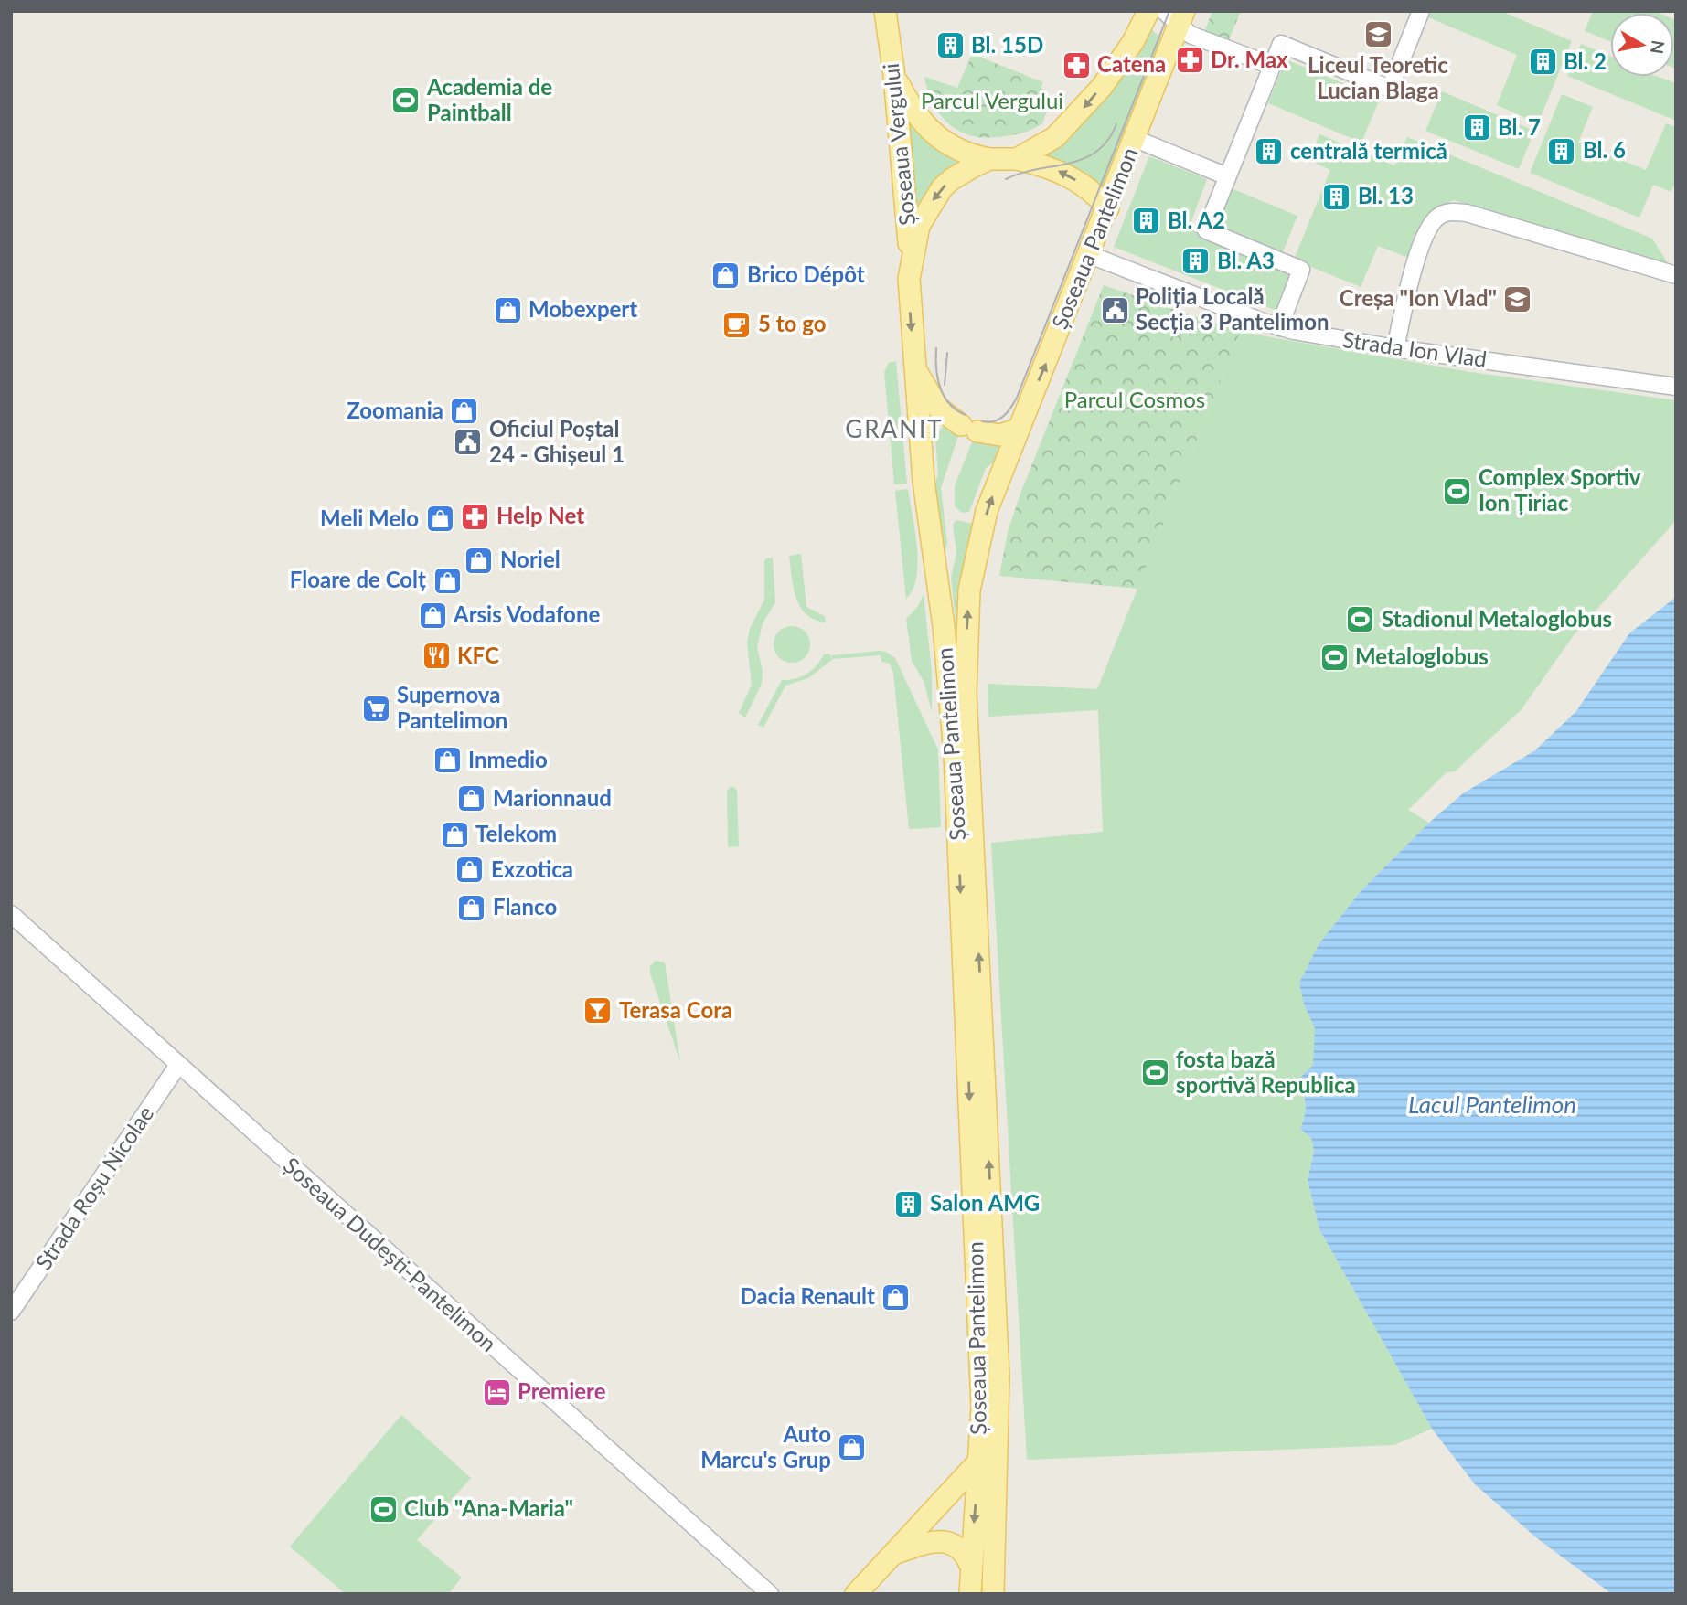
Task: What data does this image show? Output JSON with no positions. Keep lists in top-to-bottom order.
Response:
{
  "streets": {
    "main road": ["Șoseaua Vergului", "Șoseaua Pantelimon"],
    "street": ["Strada Ion Vlad", "Strada Roșu Nicolae", "Șoseaua Dudești-Pantelimon"]
  },
  "crossings": [
    ["Șoseaua Vergului", "Șoseaua Pantelimon"],
    ["Șoseaua Pantelimon", "Strada Ion Vlad"],
    ["Strada Roșu Nicolae", "Șoseaua Dudești-Pantelimon"]
  ],
  "districts": ["GRANIT"],
  "water": ["Lacul Pantelimon"],
  "parks": ["Parcul Vergului", "Parcul Cosmos"],
  "places": {
    "school or university": ["Liceul Teoretic Lucian Blaga", "Creșa \"Ion Vlad\""],
    "building": [
      "Bl. 15D",
      "Bl. 2",
      "Bl. 7",
      "Bl. 6",
      "centrală termică",
      "Bl. 13",
      "Bl. A2",
      "Bl. A3",
      "Salon AMG"
    ],
    "pharmacy": ["Dr. Max", "Catena", "Help Net"],
    "sports": [
      "Academia de Paintball",
      "Complex Sportiv Ion Țiriac",
      "Stadionul Metaloglobus",
      "Metaloglobus",
      "fosta bază sportivă Republica",
      "Club \"Ana-Maria\""
    ],
    "shop": [
      "Brico Dépôt",
      "Mobexpert",
      "Zoomania",
      "Meli Melo",
      "Noriel",
      "Floare de Colț",
      "Arsis Vodafone",
      "Inmedio",
      "Marionnaud",
      "Telekom",
      "Exzotica",
      "Flanco",
      "Dacia Renault",
      "Auto Marcu's Grup"
    ],
    "public building": ["Poliția Locală Secția 3 Pantelimon", "Oficiul Poștal 24 - Ghișeul 1"],
    "cafe": ["5 to go"],
    "restaurant": ["KFC"],
    "supermarket": ["Supernova Pantelimon"],
    "bar": ["Terasa Cora"],
    "hotel": ["Premiere"]
  },
  "north": "right"
}
